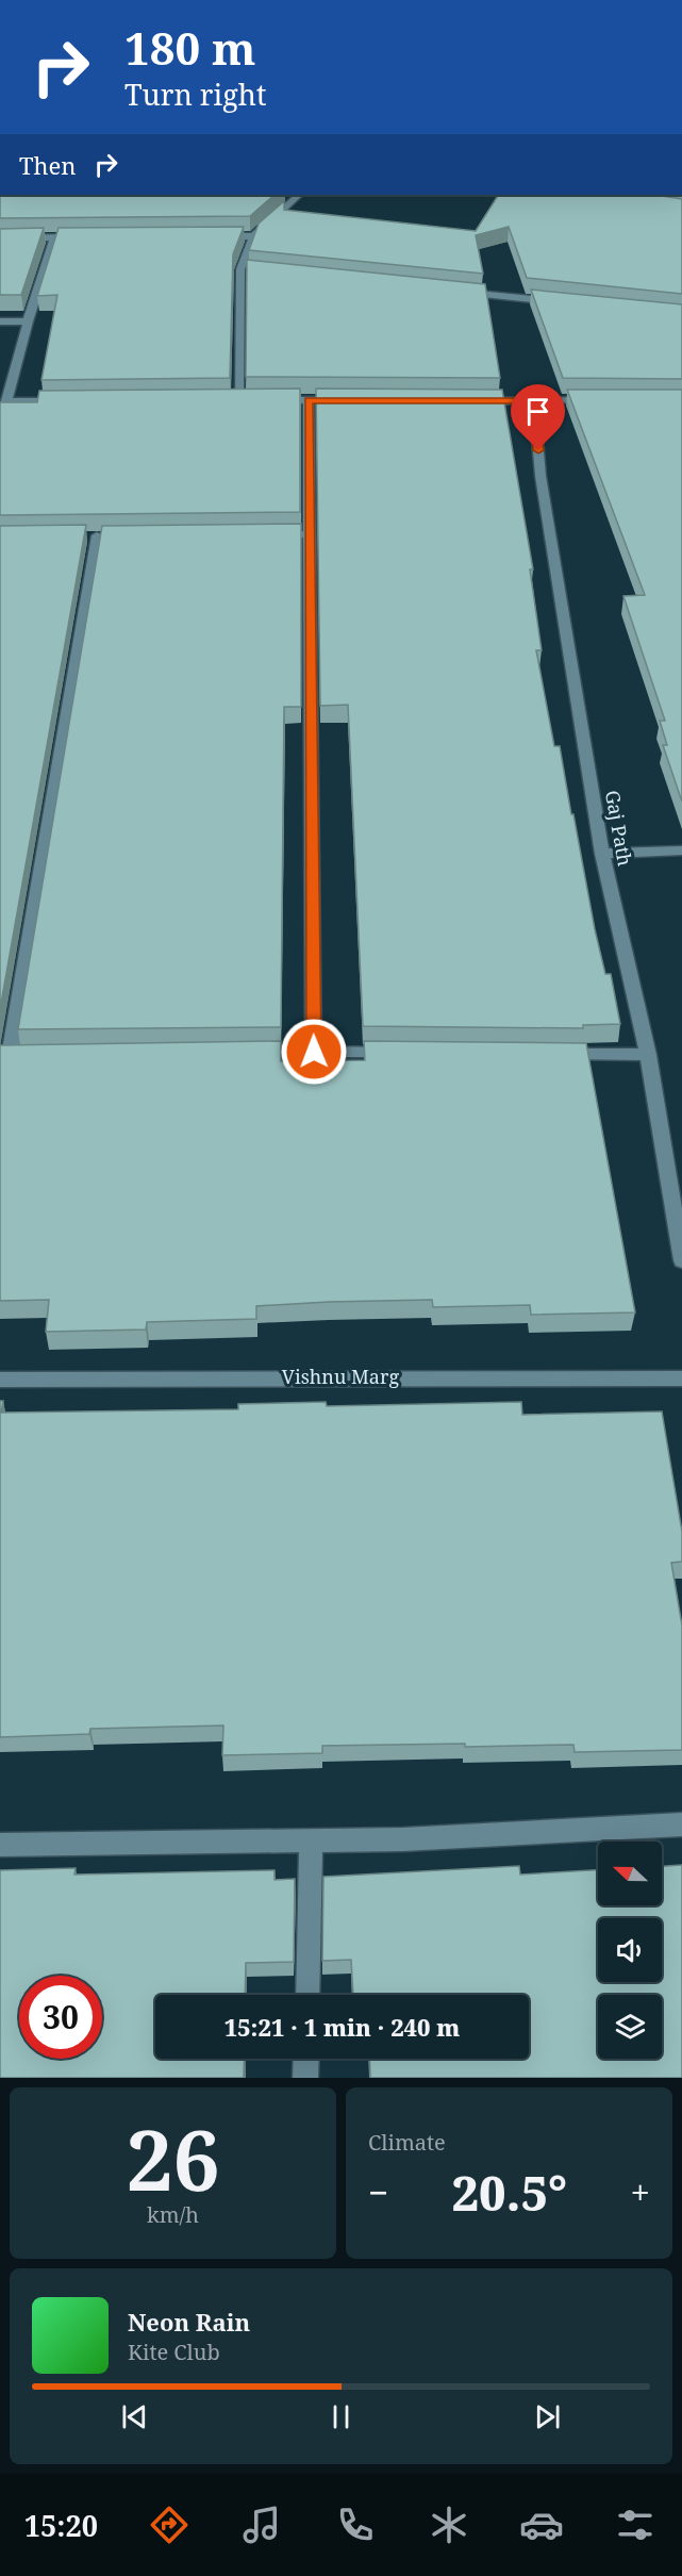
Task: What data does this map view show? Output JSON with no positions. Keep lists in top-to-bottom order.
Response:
{
  "streets": {
    "street": ["Gaj Path", "Vishnu Marg"]
  },
  "north": "left",
  "page": {
    "turn": ["180 m", "Turn right"],
    "then": "Then",
    "limit": "30",
    "trip": "15:21 · 1 min · 240 m",
    "tile": [
      ["26", "km/h"],
      "Climate"
    ],
    "heat": ["−", "20.5°", "+"],
    "song": ["Neon Rain", "Kite Club"],
    "tabs": "15:20"
  }
}
